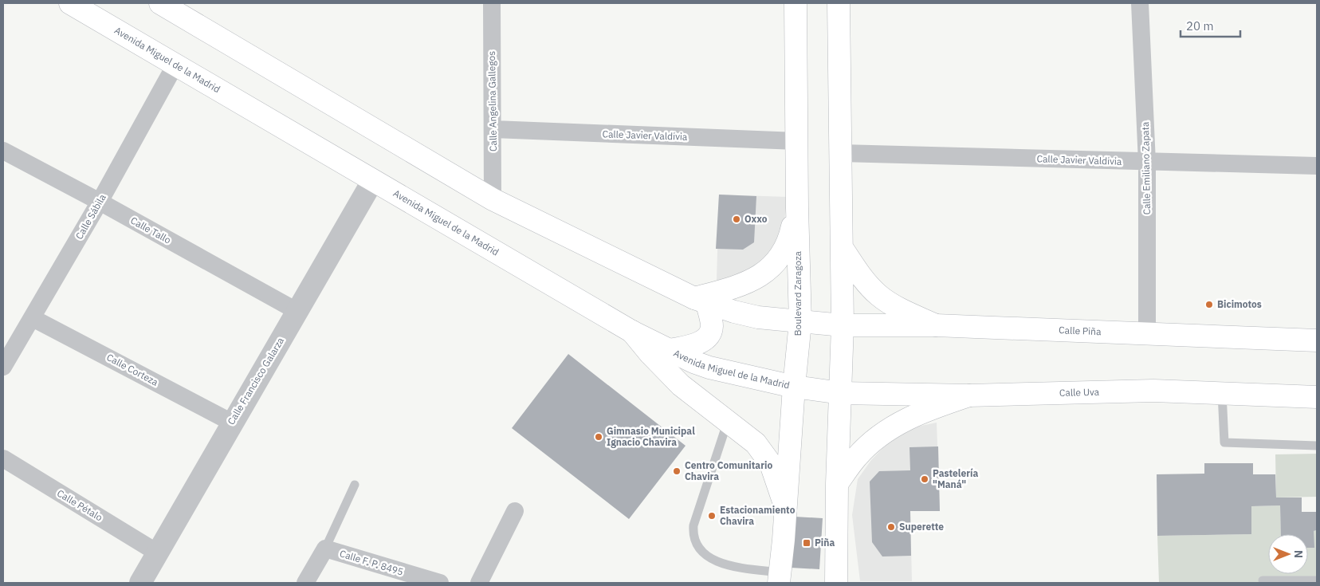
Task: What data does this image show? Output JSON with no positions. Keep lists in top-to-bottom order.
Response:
{
  "streets": {
    "main road": [
      "Avenida Miguel de la Madrid",
      "Boulevard Zaragoza",
      "Calle Piña",
      "Calle Uva"
    ],
    "street": [
      "Calle Angelina Gallegos",
      "Calle Javier Valdivia",
      "Calle Emiliano Zapata",
      "Calle Sábila",
      "Calle Tallo",
      "Calle Corteza",
      "Calle Francisco Galarza",
      "Calle Pétalo",
      "Calle F. P. 8495"
    ]
  },
  "crossings": [
    ["Avenida Miguel de la Madrid", "Calle Sábila"],
    ["Avenida Miguel de la Madrid", "Boulevard Zaragoza"],
    ["Avenida Miguel de la Madrid", "Calle Francisco Galarza"],
    ["Avenida Miguel de la Madrid", "Calle Uva"],
    ["Calle Angelina Gallegos", "Calle Javier Valdivia"],
    ["Calle Javier Valdivia", "Calle Emiliano Zapata"],
    ["Calle Javier Valdivia", "Boulevard Zaragoza"],
    ["Calle Emiliano Zapata", "Calle Piña"],
    ["Calle Sábila", "Calle Tallo"],
    ["Calle Sábila", "Calle Corteza"],
    ["Calle Tallo", "Calle Francisco Galarza"],
    ["Calle Corteza", "Calle Francisco Galarza"],
    ["Calle Francisco Galarza", "Calle Pétalo"]
  ],
  "places": {
    "other": [
      "Oxxo",
      "Bicimotos",
      "Gimnasio Municipal Ignacio Chavira",
      "Centro Comunitario Chavira",
      "Pastelería \"Maná\"",
      "Estacionamiento Chavira",
      "Superette"
    ],
    "transit": ["Piña"]
  },
  "scale_bar": "20 m",
  "north": "right"
}
